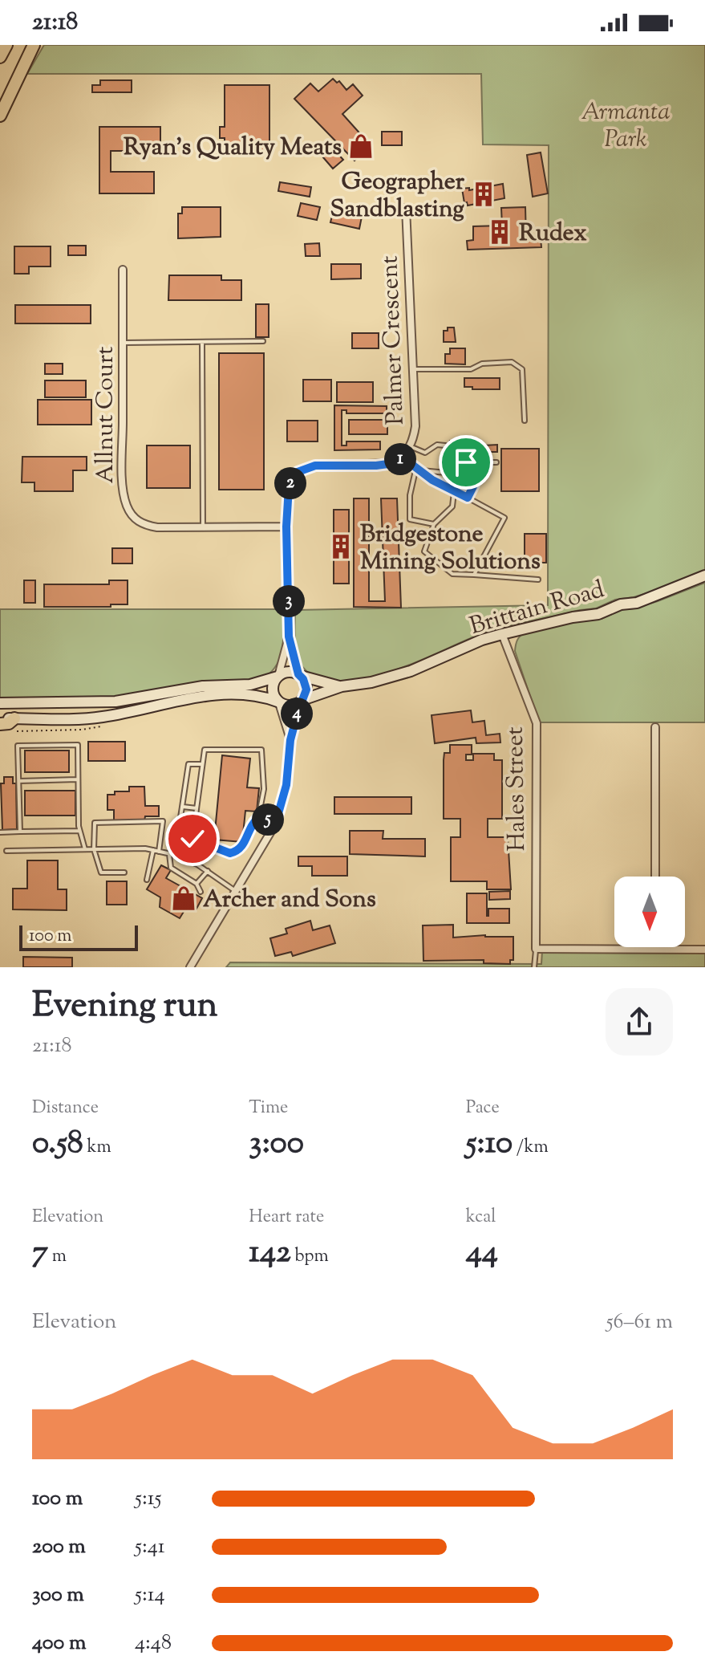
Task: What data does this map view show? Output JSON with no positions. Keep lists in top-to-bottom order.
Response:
{
  "streets": {
    "main road": ["Brittain Road"],
    "street": ["Palmer Crescent", "Allnut Court", "Hales Street"]
  },
  "crossings": [
    ["Palmer Crescent", "Allnut Court"],
    ["Brittain Road", "Hales Street"]
  ],
  "parks": ["Armanta Park"],
  "places": {
    "shop": ["Ryan's Quality Meats", "Archer and Sons"],
    "building": ["Geographer Sandblasting", "Rudex", "Bridgestone Mining Solutions"]
  },
  "scale_bar": "100 m",
  "north": "bottom",
  "page": {
    "status": "21:18",
    "pins": [
      "1",
      "2",
      "3",
      "4",
      "5"
    ],
    "scale": "100 m",
    "heading": ["Evening run", "21:18"],
    "stats": [
      ["Distance", "0.58 km"],
      ["Time", "3:00"],
      ["Pace", "5:10 /km"],
      ["Elevation", "7 m"],
      ["Heart rate", "142 bpm"],
      ["kcal", "44"]
    ],
    "chart": ["Elevation", "56–61 m"],
    "list": [
      {
        "name": "100 m",
        "note": "5:15"
      },
      {
        "name": "200 m",
        "note": "5:41"
      },
      {
        "name": "300 m",
        "note": "5:14"
      },
      {
        "name": "400 m",
        "note": "4:48"
      }
    ]
  }
}
